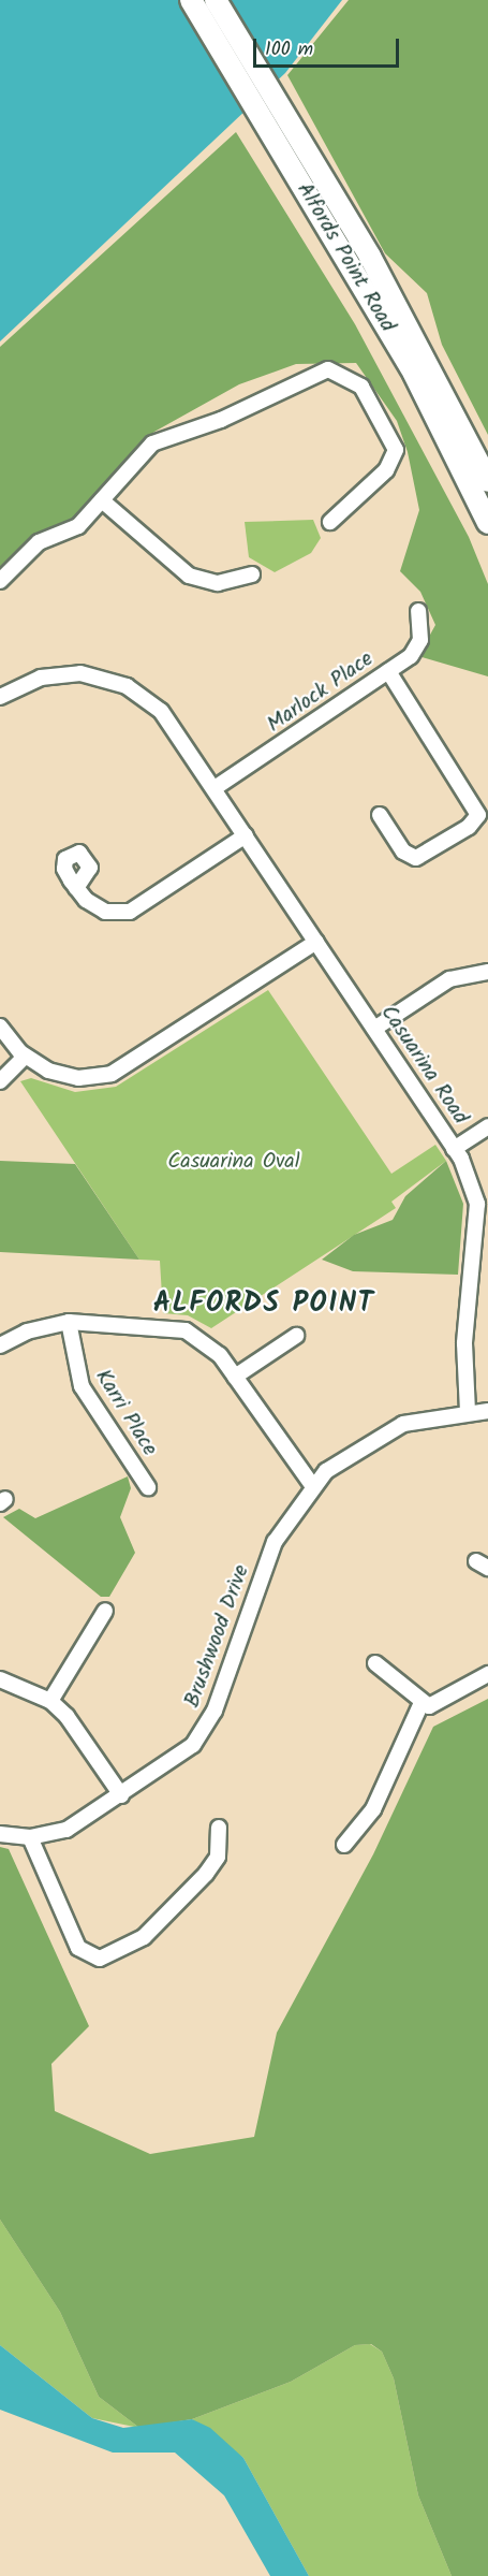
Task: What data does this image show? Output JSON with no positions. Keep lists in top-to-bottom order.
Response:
{
  "streets": {
    "highway": ["Alfords Point Road"],
    "street": [
      "Marlock Place",
      "Casuarina Road",
      "Karri Place",
      "Brushwood Drive"
    ]
  },
  "crossings": [
    ["Marlock Place", "Casuarina Road"],
    ["Casuarina Road", "Brushwood Drive"]
  ],
  "districts": ["ALFORDS POINT"],
  "parks": ["Casuarina Oval"],
  "scale_bar": "100 m"
}
